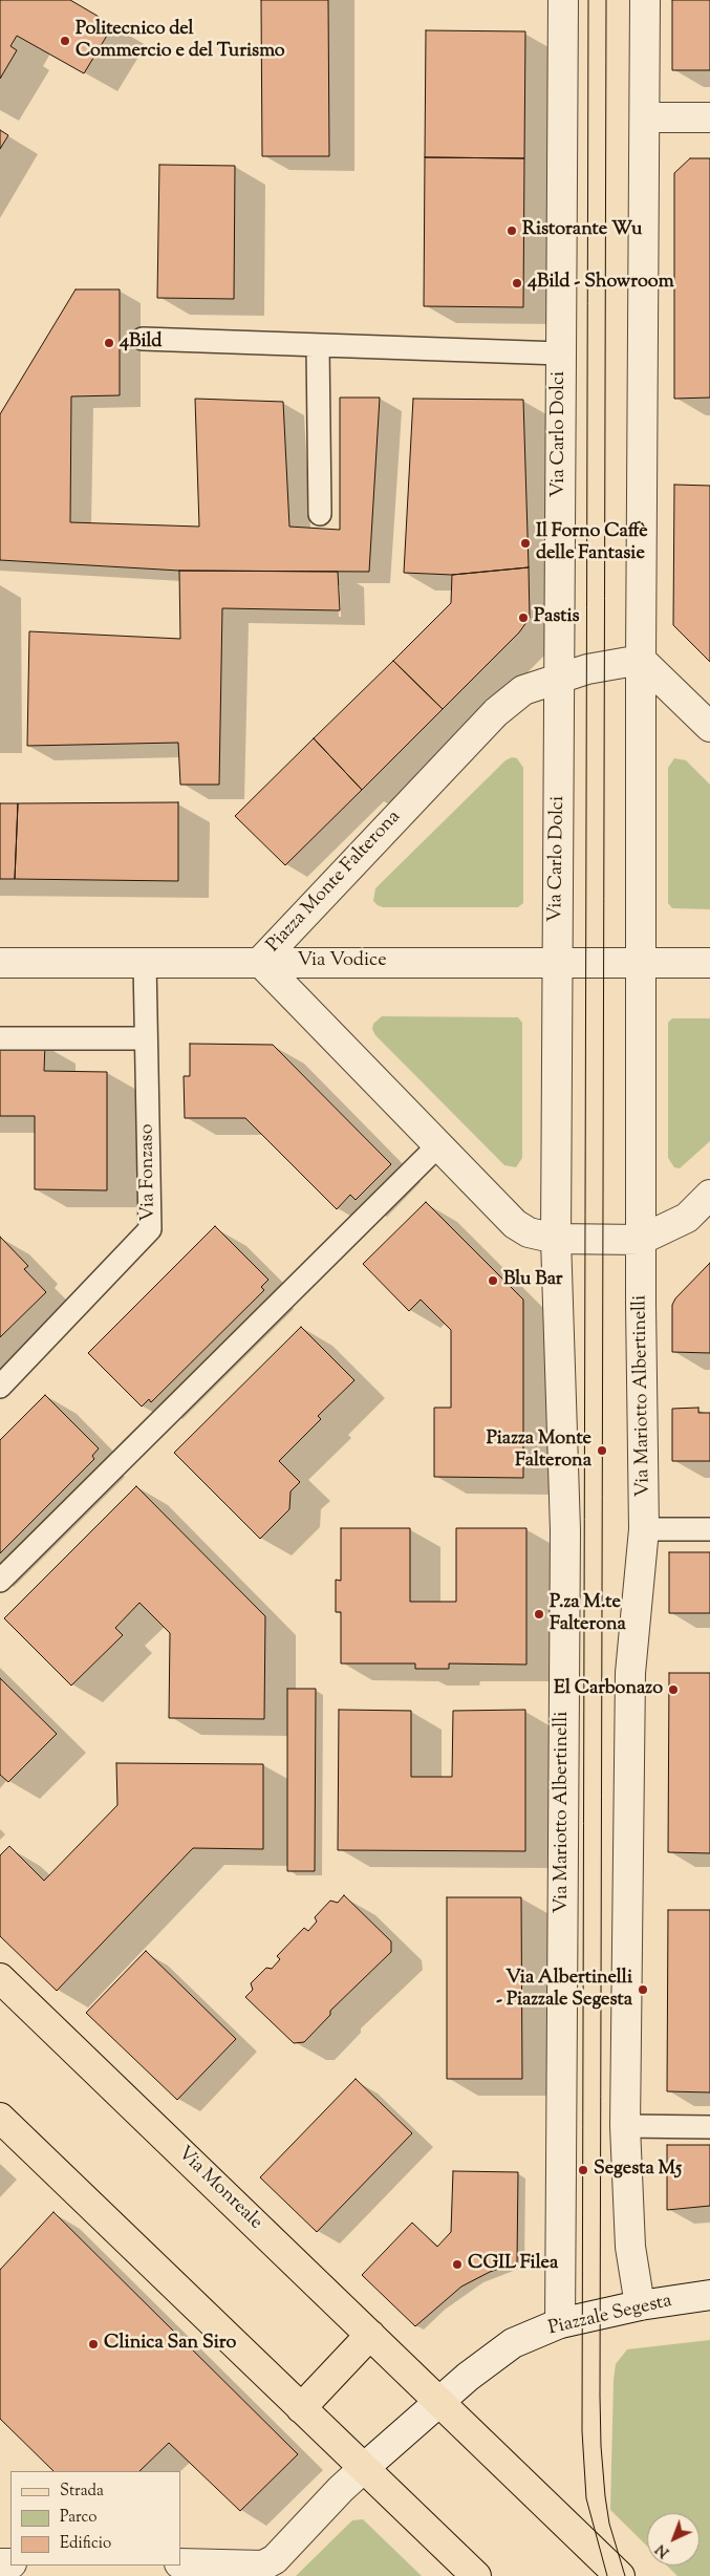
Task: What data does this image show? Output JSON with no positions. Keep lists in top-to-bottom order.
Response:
{
  "streets": {
    "main road": ["Via Monreale"],
    "street": [
      "Via Carlo Dolci",
      "Piazza Monte Falterona",
      "Via Vodice",
      "Via Mariotto Albertinelli",
      "Piazzale Segesta"
    ],
    "lane": ["Via Fonzaso"]
  },
  "crossings": [
    ["Via Carlo Dolci", "Piazza Monte Falterona"],
    ["Via Carlo Dolci", "Via Vodice"],
    ["Piazza Monte Falterona", "Via Vodice"],
    ["Piazza Monte Falterona", "Via Mariotto Albertinelli"],
    ["Via Vodice", "Via Fonzaso"],
    ["Via Mariotto Albertinelli", "Piazzale Segesta"],
    ["Via Monreale", "Piazzale Segesta"]
  ],
  "places": [
    "Politecnico del Commercio e del Turismo",
    "Ristorante Wu",
    "4Bild - Showroom",
    "4Bild",
    "Il Forno Caffè delle Fantasie",
    "Pastis",
    "Blu Bar",
    "Piazza Monte Falterona",
    "P.za M.te Falterona",
    "El Carbonazo",
    "Via Albertinelli - Piazzale Segesta",
    "Segesta M5",
    "CGIL Filea",
    "Clinica San Siro"
  ],
  "legend": ["Strada", "Parco", "Edificio"],
  "north": "bottom left"
}
